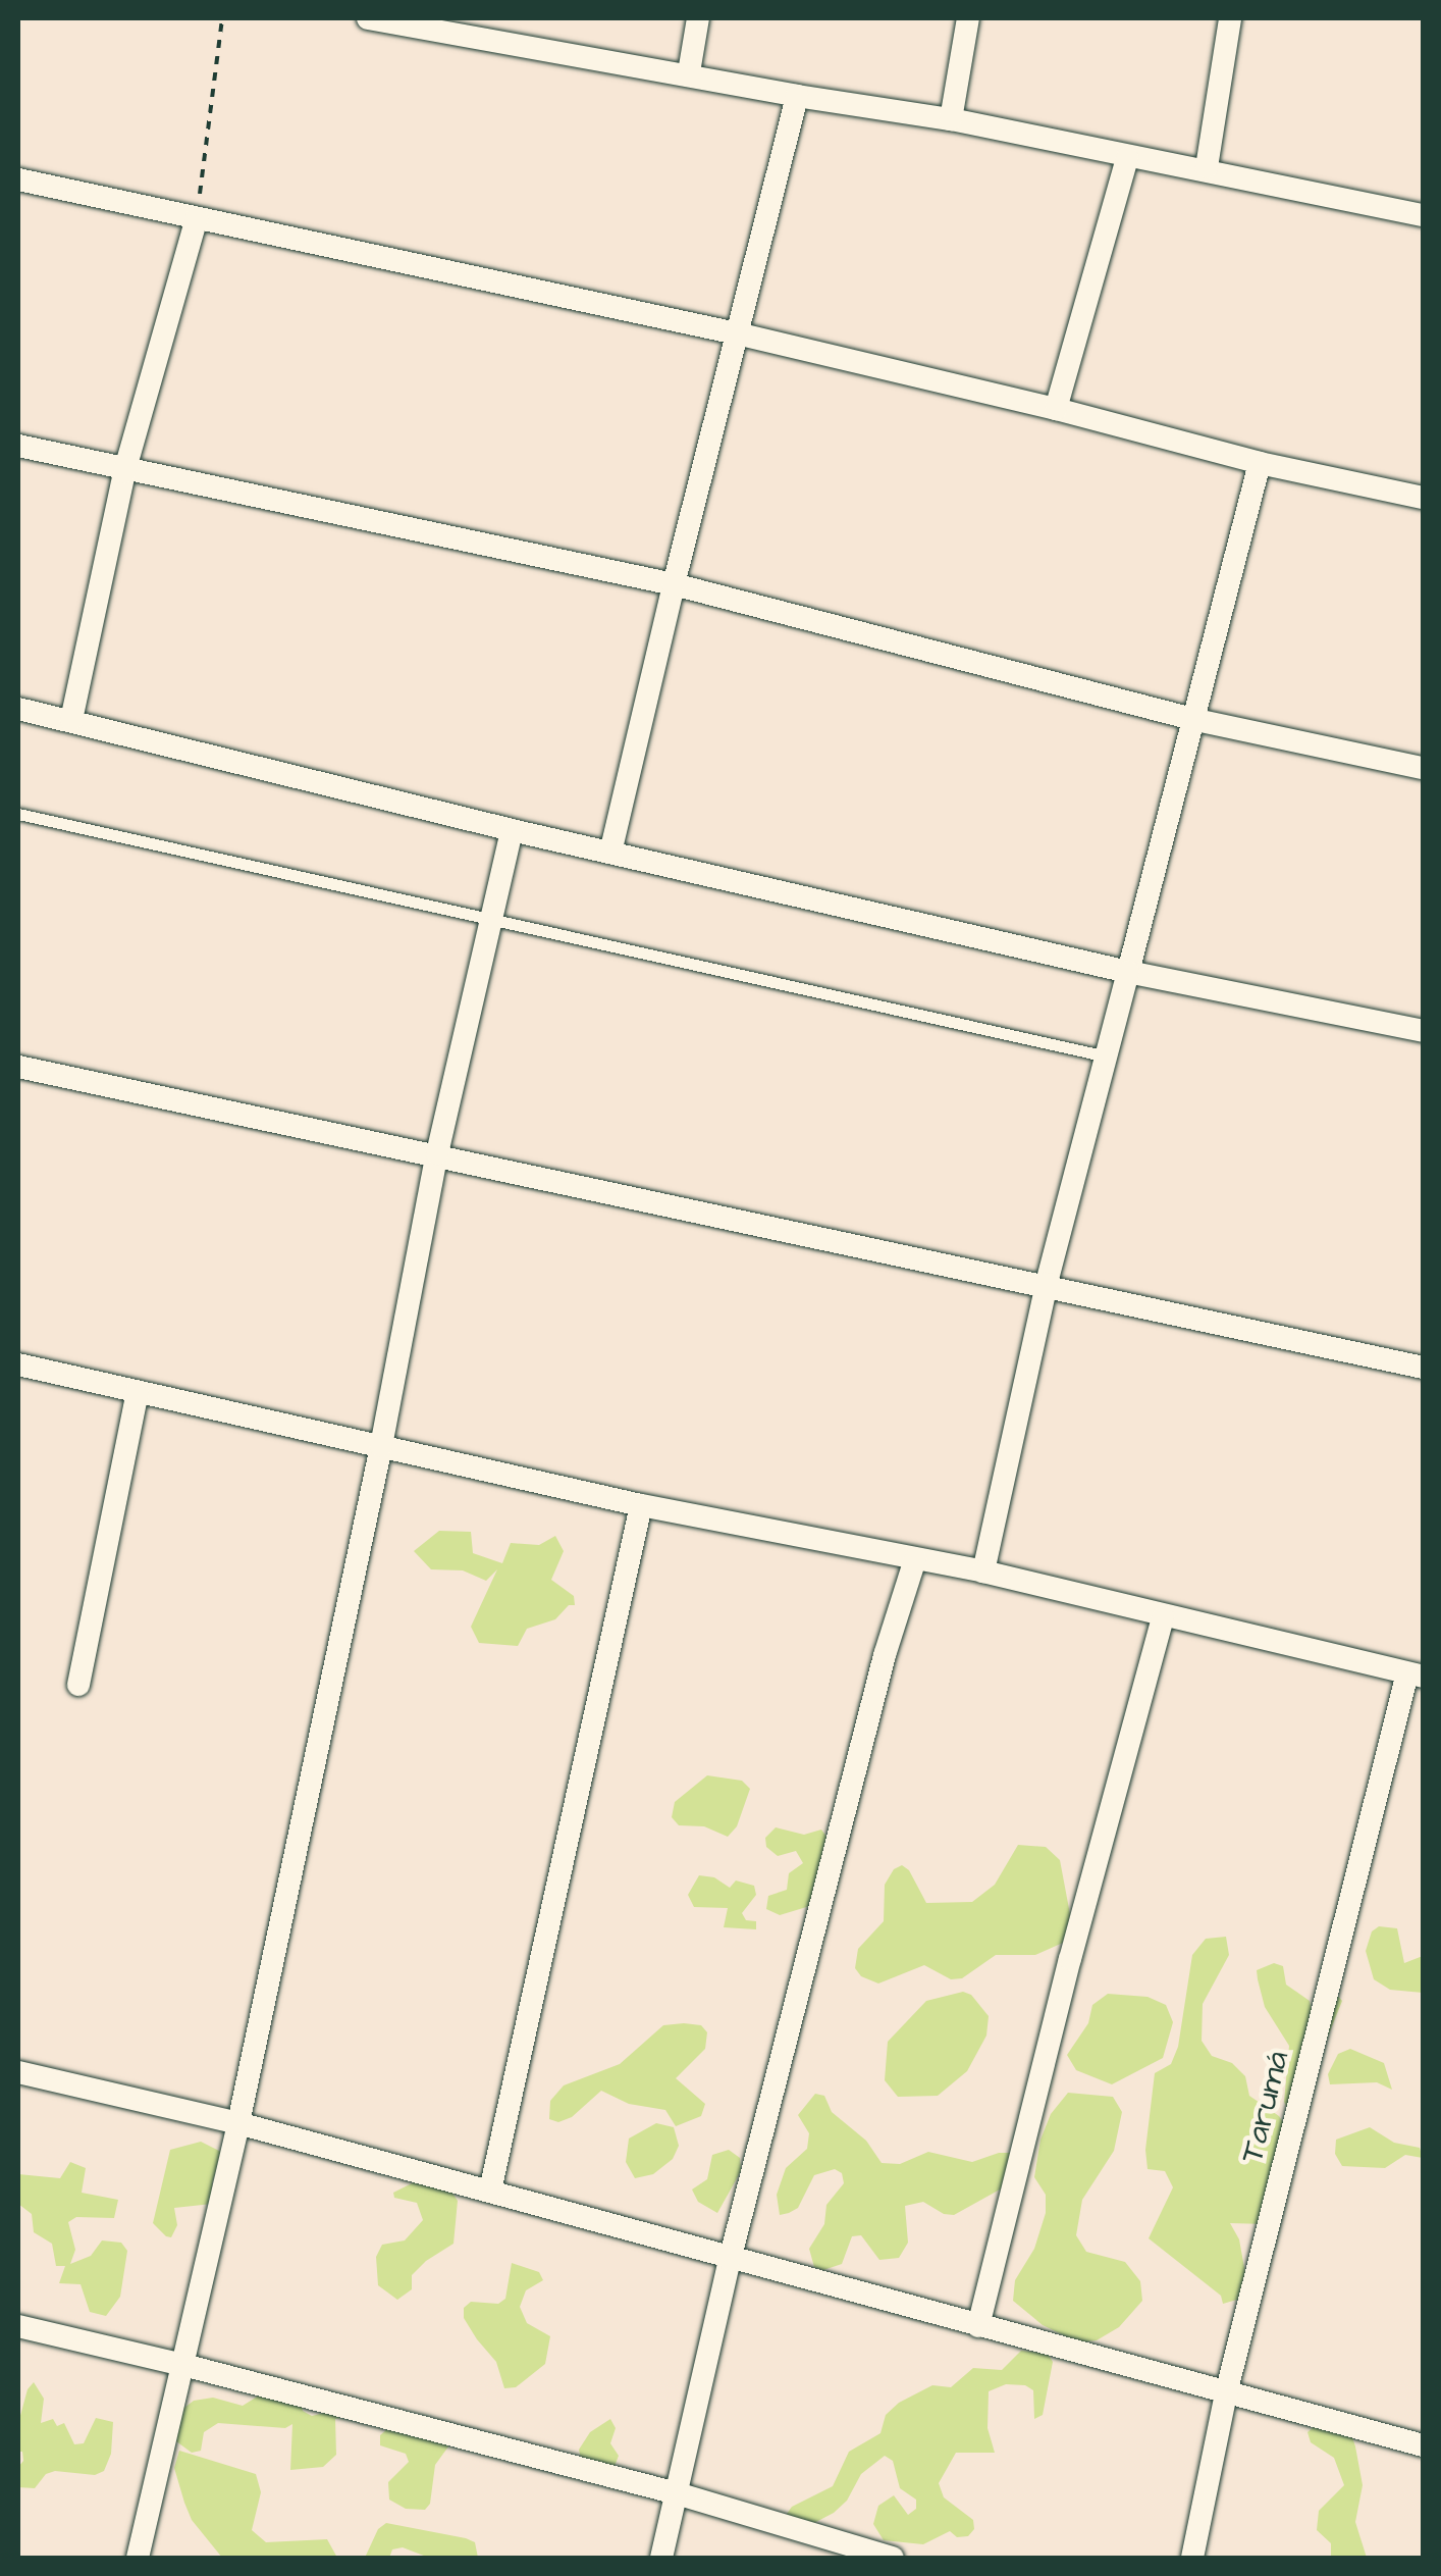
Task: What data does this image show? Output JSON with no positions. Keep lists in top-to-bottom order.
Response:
{
  "streets": {
    "street": ["Tarumá"]
  }
}
